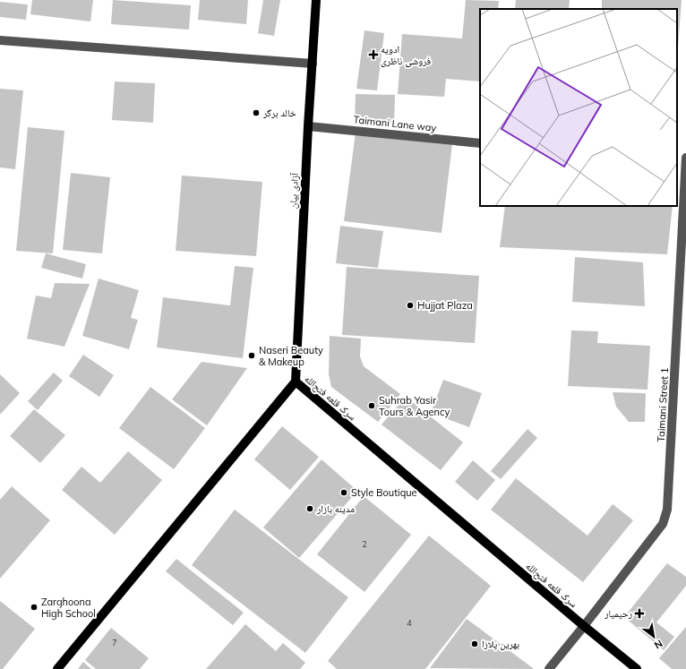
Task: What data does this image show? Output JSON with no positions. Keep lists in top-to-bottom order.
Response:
{
  "streets": {
    "main road": ["آزادی بیان", "سرک قلعه فتح‌الله"],
    "street": ["Taimani Lane way", "Taimani Street 1"]
  },
  "crossings": [
    ["Taimani Lane way", "آزادی بیان"],
    ["آزادی بیان", "سرک قلعه فتح‌الله"],
    ["سرک قلعه فتح‌الله", "Taimani Street 1"]
  ],
  "places": {
    "health": ["ادویه فروشی ناظری", "رحیمیار"],
    "other": [
      "خالد برگر",
      "Hujjat Plaza",
      "Naseri Beauty & Makeup",
      "Suhrab Yasir Tours & Agency",
      "Style Boutique",
      "مدینه بازار",
      "Zarghoona High School",
      "بهرین پلازا"
    ]
  },
  "house_numbers": ["2", "4", "7"],
  "north": "bottom right"
}
